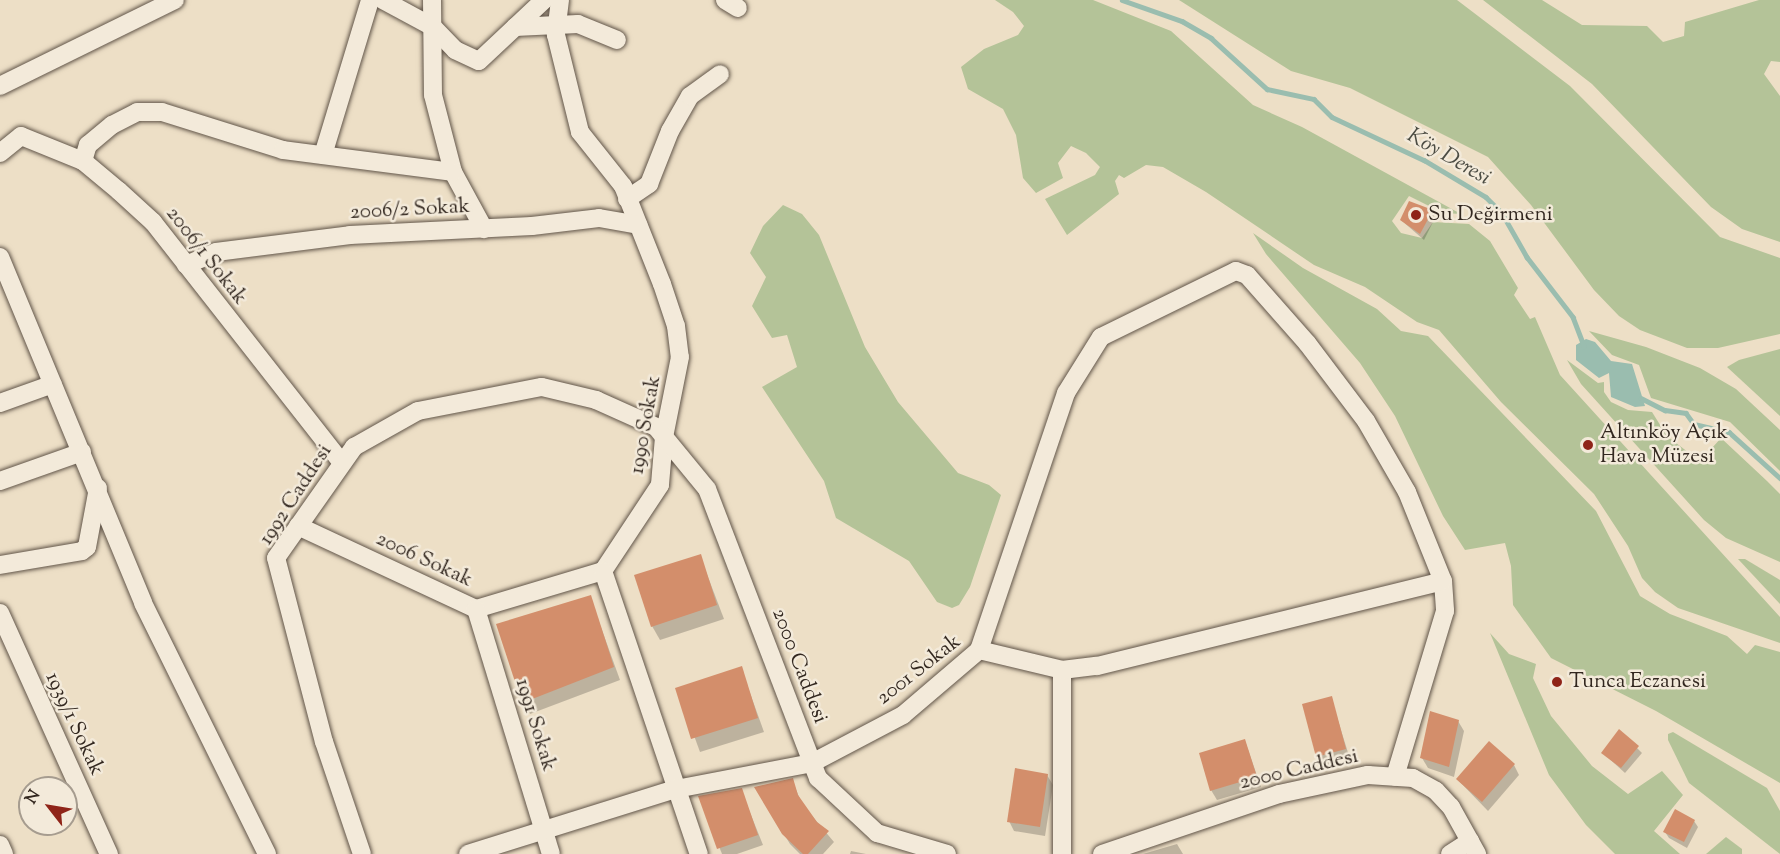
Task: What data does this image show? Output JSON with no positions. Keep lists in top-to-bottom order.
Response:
{
  "streets": {
    "street": [
      "2006/2 Sokak",
      "2006/1 Sokak",
      "1990 Sokak",
      "1992 Caddesi",
      "2006 Sokak",
      "2000 Caddesi",
      "2001 Sokak",
      "1939/1 Sokak",
      "1991 Sokak"
    ]
  },
  "crossings": [
    ["2006/2 Sokak", "2006/1 Sokak"],
    ["2006/2 Sokak", "1990 Sokak"],
    ["2006/1 Sokak", "1992 Caddesi"],
    ["1990 Sokak", "1992 Caddesi"],
    ["1990 Sokak", "2006 Sokak"],
    ["1990 Sokak", "2000 Caddesi"],
    ["1992 Caddesi", "2006 Sokak"],
    ["1992 Caddesi", "2000 Caddesi"],
    ["2006 Sokak", "1991 Sokak"],
    ["2000 Caddesi", "2001 Sokak"],
    ["2001 Sokak", "1991 Sokak"]
  ],
  "water": ["Köy Deresi"],
  "places": ["Su Değirmeni", "Altınköy Açık Hava Müzesi", "Tunca Eczanesi"],
  "north": "top left"
}
